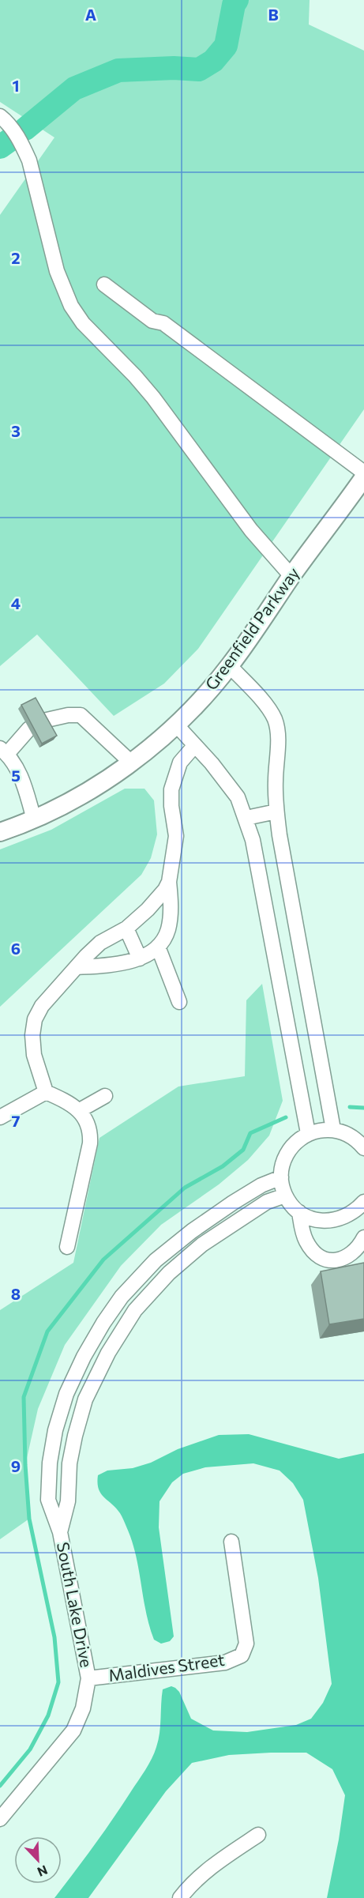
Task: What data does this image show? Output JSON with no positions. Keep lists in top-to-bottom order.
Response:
{
  "streets": {
    "main road": ["Greenfield Parkway"],
    "street": ["South Lake Drive", "Maldives Street"]
  },
  "crossings": [
    ["South Lake Drive", "Maldives Street"]
  ],
  "north": "bottom right",
  "grid": {
    "columns": ["A", "B"],
    "rows": [
      "1",
      "2",
      "3",
      "4",
      "5",
      "6",
      "7",
      "8",
      "9"
    ]
  }
}
